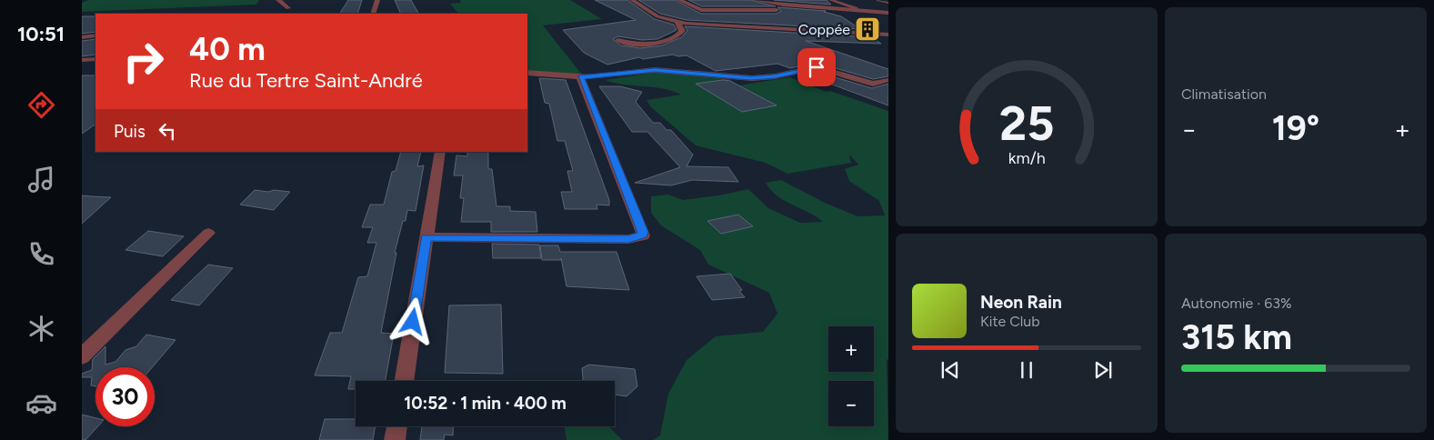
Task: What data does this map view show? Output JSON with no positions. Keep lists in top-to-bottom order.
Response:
{
  "places": {
    "building": ["Coppée"]
  },
  "page": {
    "tabs": "10:51",
    "tile": [
      "Climatisation",
      ["Autonomie · 63%", "315 km"]
    ],
    "turn": ["40 m", "Rue du Tertre Saint-André"],
    "then": "Puis",
    "heat": ["−", "19°", "+"],
    "song": ["Neon Rain", "Kite Club"],
    "map_buttons": ["+", "−"],
    "limit": "30",
    "trip": "10:52 · 1 min · 400 m",
    "gauge": ["25", "km/h"]
  }
}
